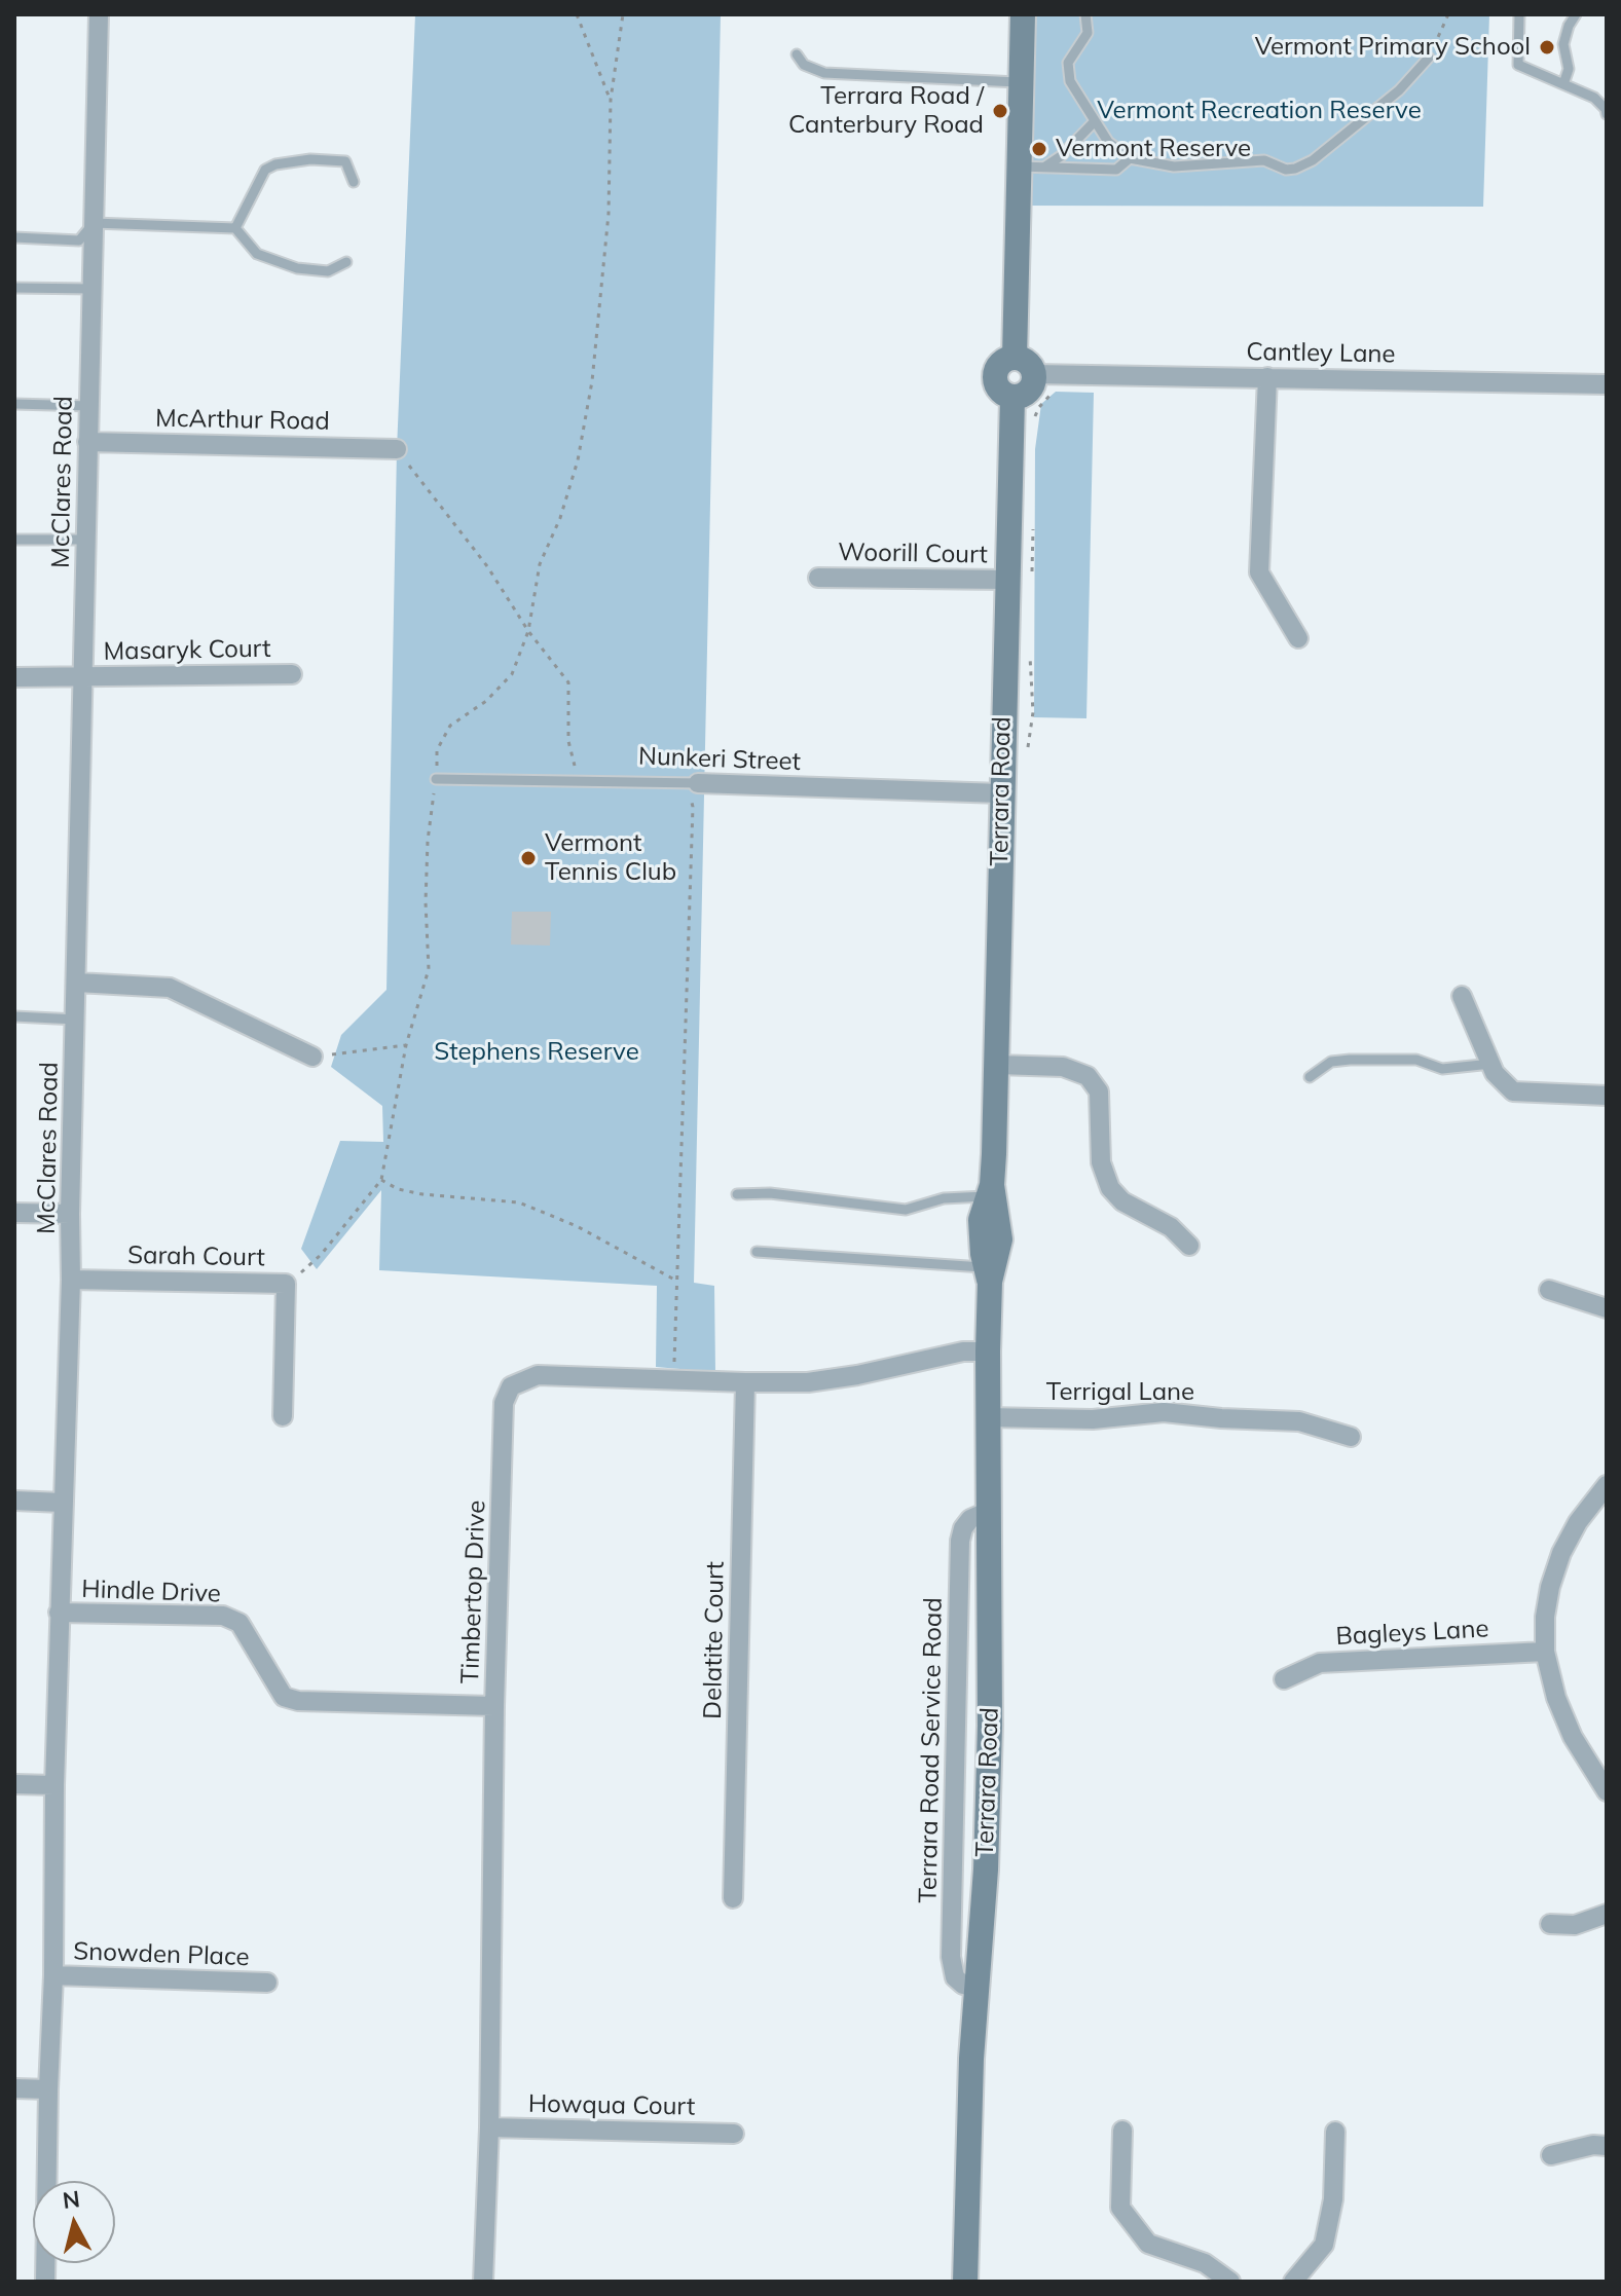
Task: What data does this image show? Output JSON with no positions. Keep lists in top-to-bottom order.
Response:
{
  "streets": {
    "main road": ["Terrara Road"],
    "street": [
      "Cantley Lane",
      "McArthur Road",
      "McClares Road",
      "Woorill Court",
      "Masaryk Court",
      "Nunkeri Street",
      "Sarah Court",
      "Terrigal Lane",
      "Hindle Drive",
      "Timbertop Drive",
      "Bagleys Lane",
      "Delatite Court",
      "Snowden Place",
      "Howqua Court"
    ]
  },
  "crossings": [
    ["Cantley Lane", "Terrara Road"],
    ["McArthur Road", "McClares Road"],
    ["McClares Road", "Masaryk Court"],
    ["McClares Road", "Sarah Court"],
    ["McClares Road", "Hindle Drive"],
    ["McClares Road", "Snowden Place"],
    ["Woorill Court", "Terrara Road"],
    ["Nunkeri Street", "Terrara Road"],
    ["Terrara Road", "Terrigal Lane"],
    ["Terrara Road", "Timbertop Drive"],
    ["Hindle Drive", "Timbertop Drive"],
    ["Timbertop Drive", "Delatite Court"],
    ["Timbertop Drive", "Howqua Court"]
  ],
  "parks": ["Vermont Recreation Reserve", "Stephens Reserve"],
  "places": [
    "Vermont Primary School",
    "Terrara Road / Canterbury Road",
    "Vermont Reserve",
    "Vermont Tennis Club"
  ],
  "north": "top"
}
